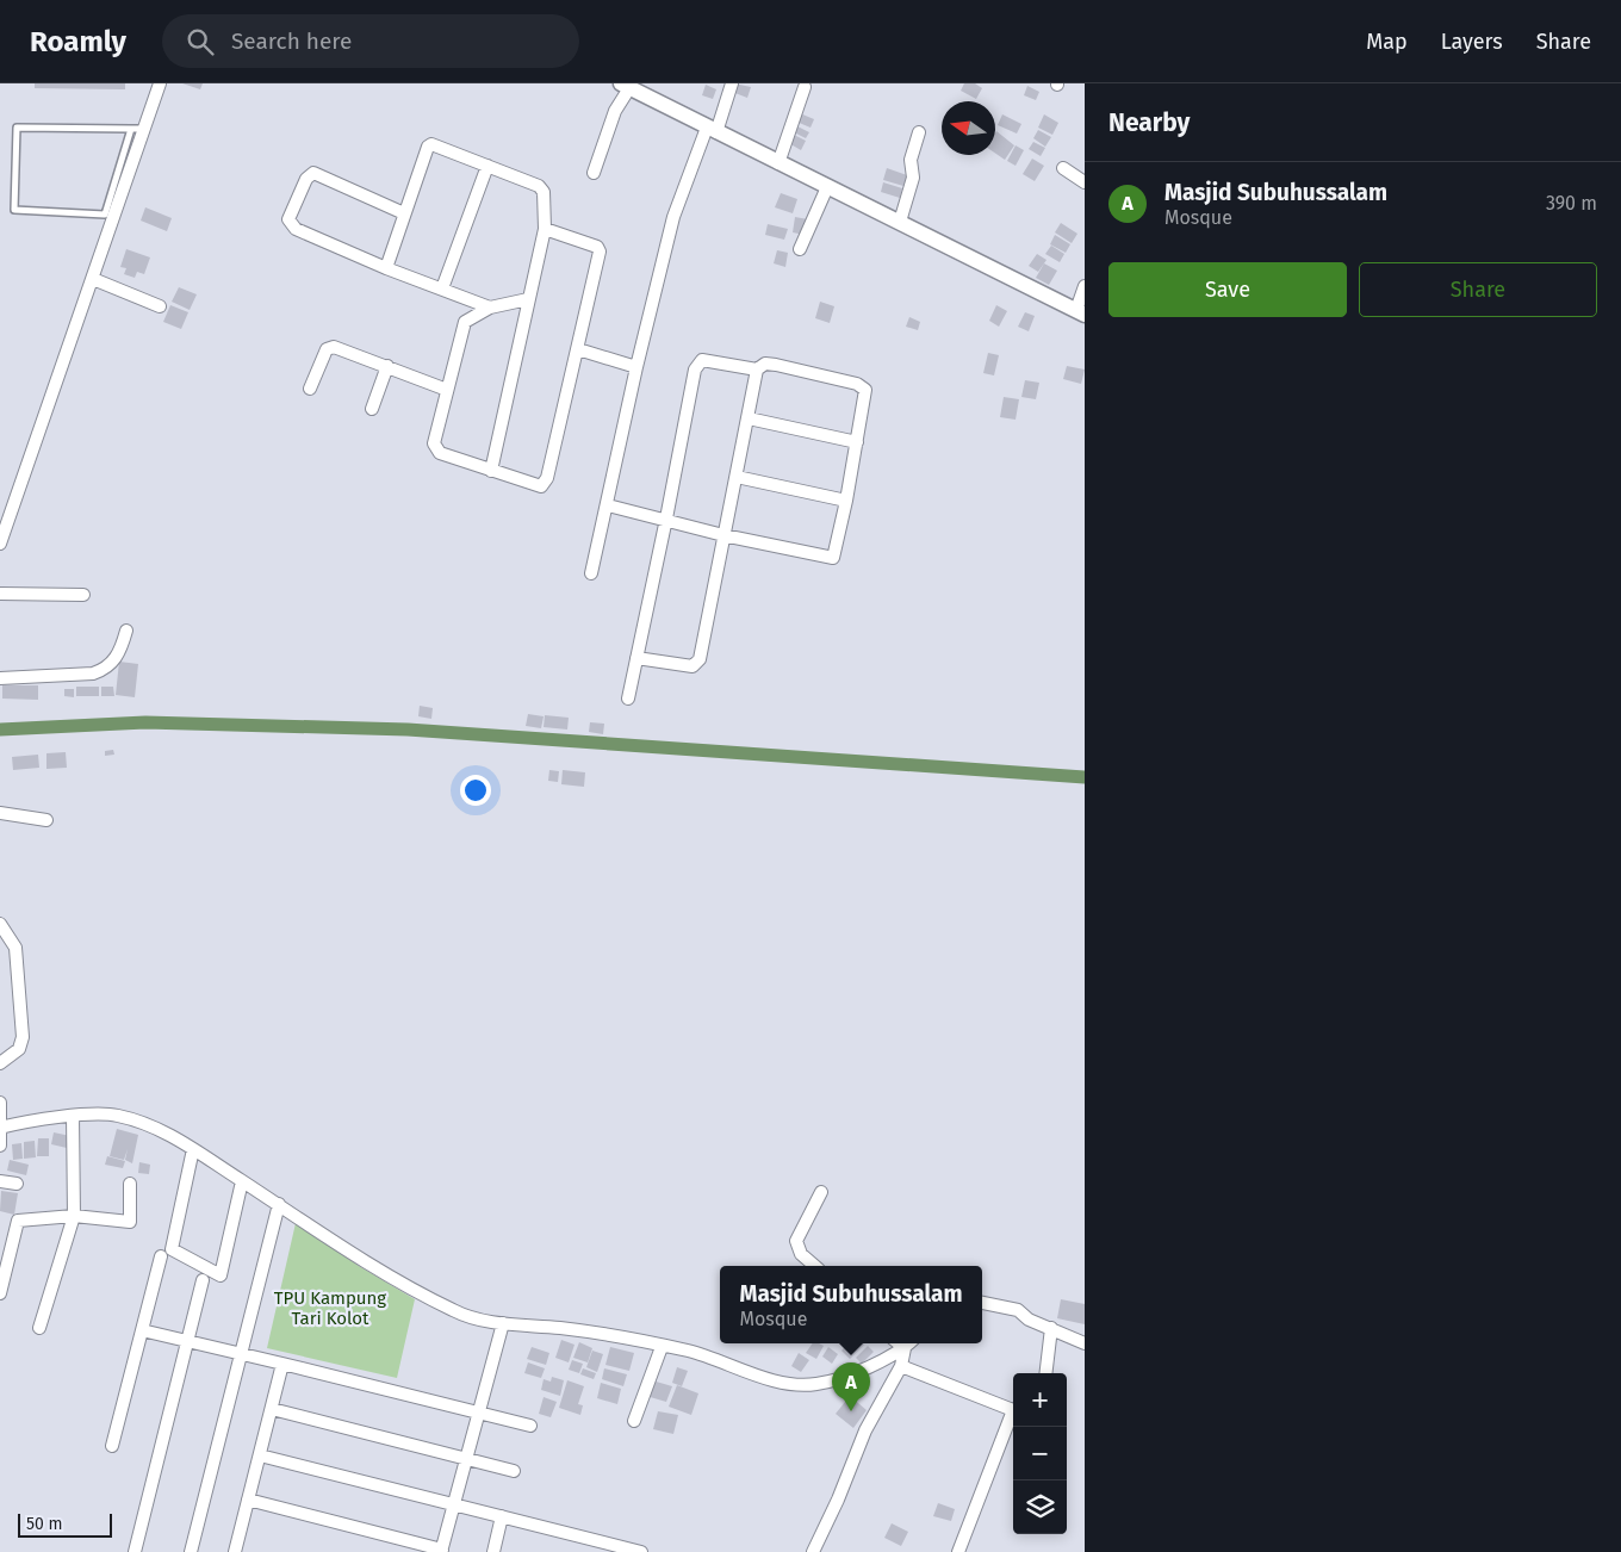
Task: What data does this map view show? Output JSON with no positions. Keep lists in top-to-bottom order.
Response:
{
  "parks": ["TPU Kampung Tari Kolot"],
  "scale_bar": "50 m",
  "north": "left",
  "page": {
    "header": "Roamly",
    "search": "Search here",
    "nav": ["Map", "Layers", "Share"],
    "heading": "Nearby",
    "list": [
      {
        "mark": "A",
        "name": "Masjid Subuhussalam",
        "note": "Mosque",
        "value": "390 m"
      }
    ],
    "buttons": ["Save", "Share"],
    "popup": ["Masjid Subuhussalam", "Mosque"],
    "pins": "A",
    "map_buttons": ["+", "−"],
    "scale": "50 m"
  }
}
